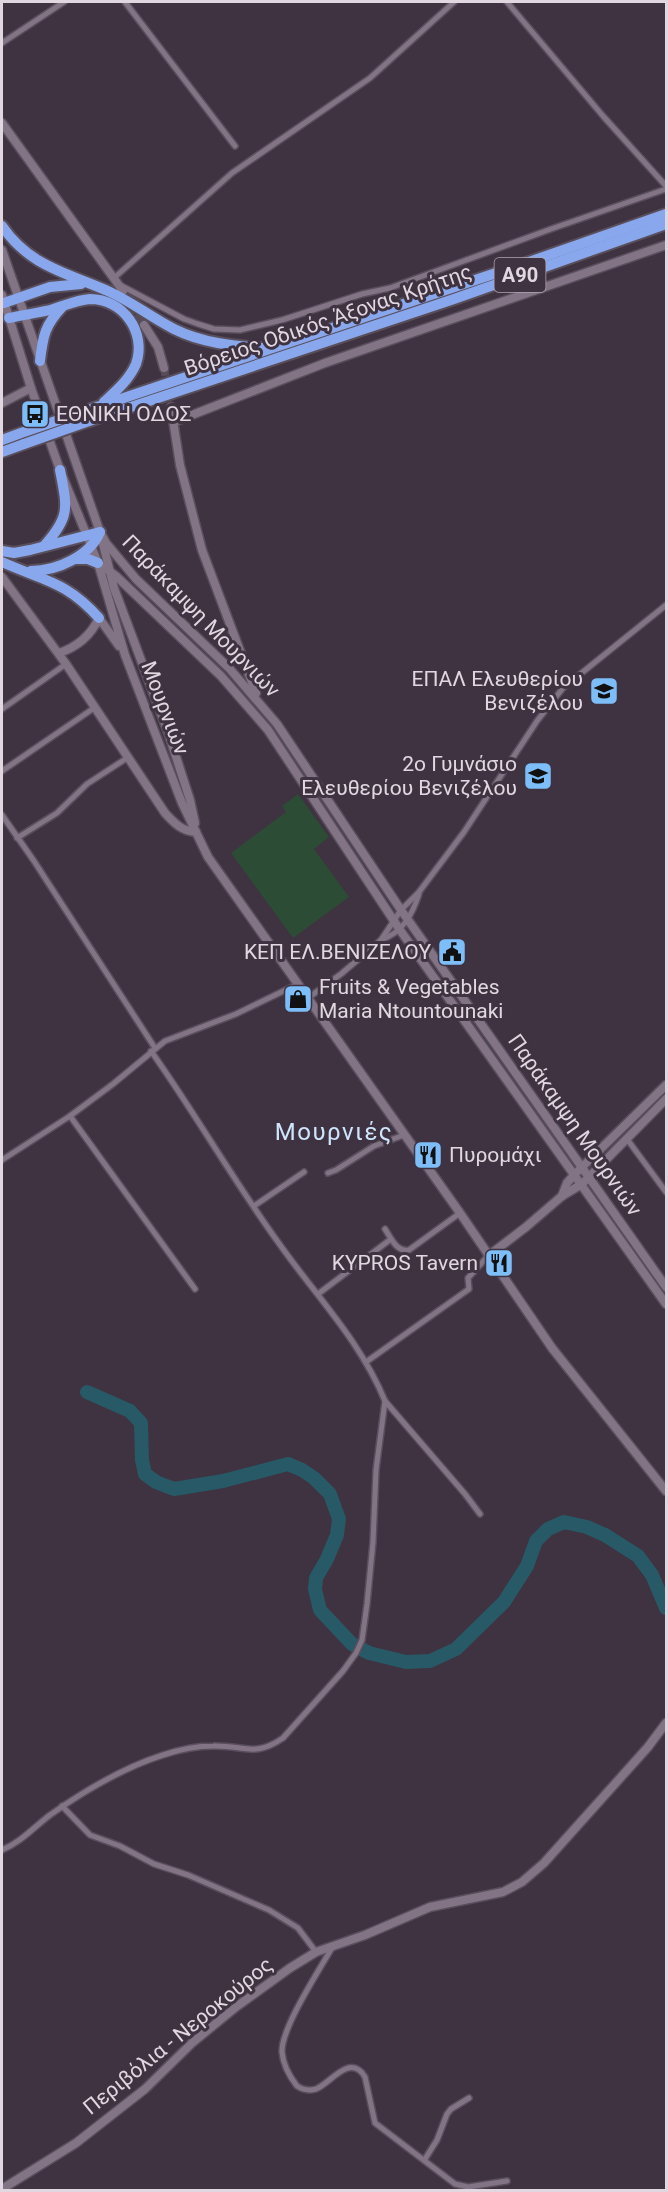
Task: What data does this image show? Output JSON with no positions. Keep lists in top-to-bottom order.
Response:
{
  "streets": {
    "highway": ["Α90", "Βόρειος Οδικός Άξονας Κρήτης"],
    "main road": ["Παράκαμψη Μουρνιών", "Μουρνιών", "Περιβόλια - Νεροκούρος"]
  },
  "crossings": [
    ["Παράκαμψη Μουρνιών", "Μουρνιών"]
  ],
  "districts": ["Μουρνιές"],
  "places": {
    "bus stop": ["ΕΘΝΙΚΗ ΟΔΟΣ"],
    "school or university": ["ΕΠΑΛ Ελευθερίου Βενιζέλου", "2ο Γυμνάσιο Ελευθερίου Βενιζέλου"],
    "public building": ["ΚΕΠ ΕΛ.ΒΕΝΙΖΕΛΟΥ"],
    "shop": ["Fruits & Vegetables Maria Ntountounaki"],
    "restaurant": ["Πυρομάχι", "KYPROS Tavern"]
  }
}
